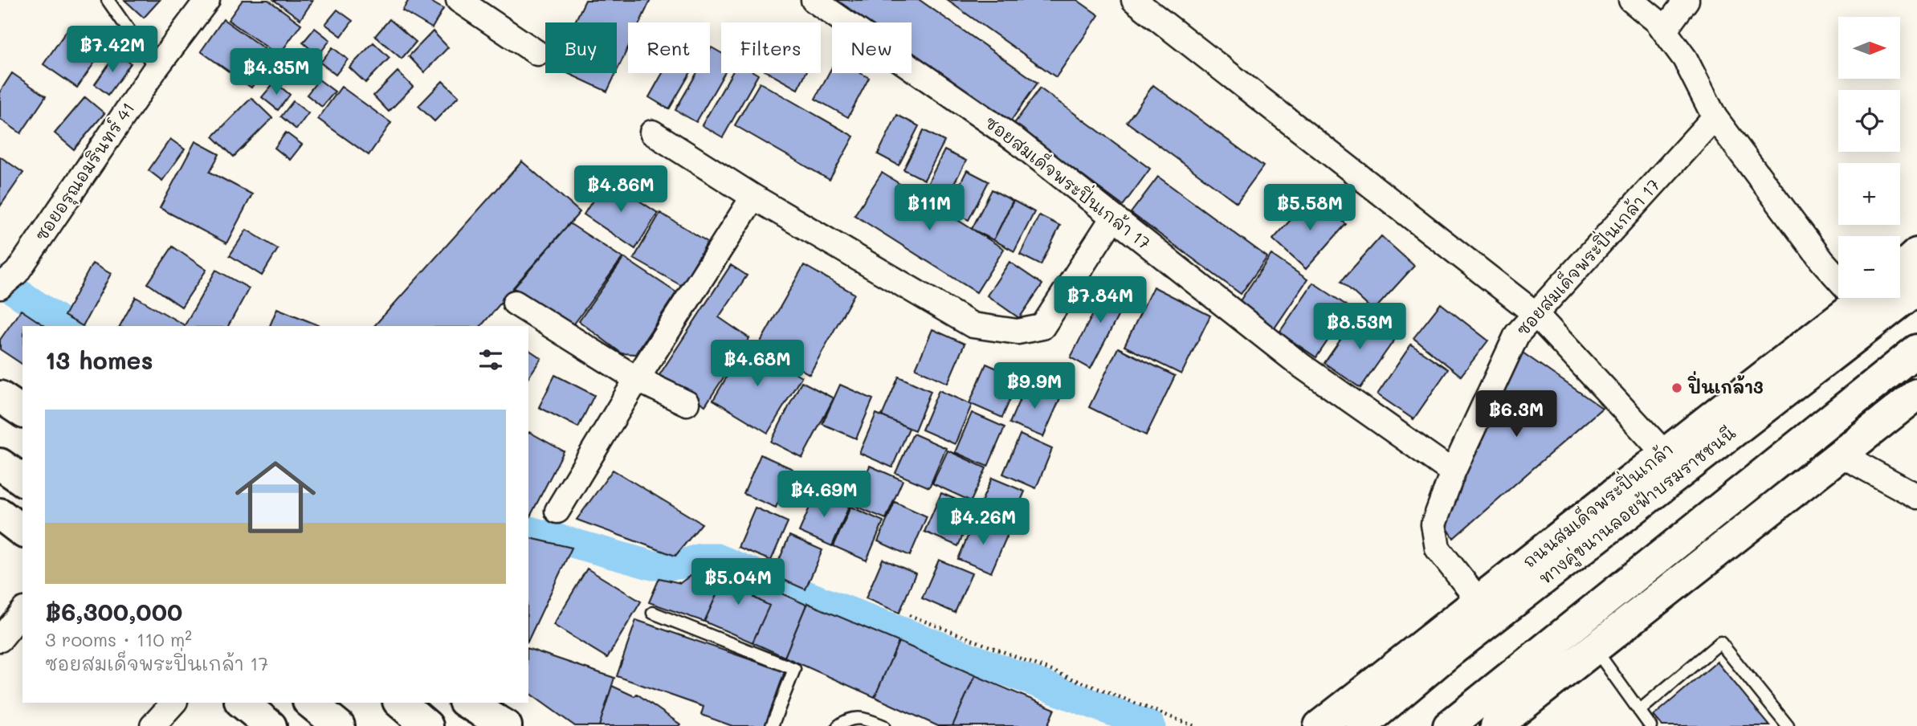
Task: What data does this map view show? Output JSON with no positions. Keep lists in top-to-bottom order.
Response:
{
  "streets": {
    "main road": ["ถนนสมเด็จพระปิ่นเกล้า", "ทางคู่ขนานลอยฟ้าบรมราชชนนี"],
    "street": ["ซอยอรุณอมรินทร์ 41", "ซอยสมเด็จพระปิ่นเกล้า 17"]
  },
  "crossings": [
    ["ซอยสมเด็จพระปิ่นเกล้า 17", "ถนนสมเด็จพระปิ่นเกล้า"]
  ],
  "places": ["ปิ่นเกล้า3"],
  "north": "right",
  "page": {
    "map_buttons": ["+", "−"],
    "chip": [
      "Buy",
      "Rent",
      "Filters",
      "New"
    ],
    "price": [
      "฿7.42M",
      "฿4.35M",
      "฿4.86M",
      "฿11M",
      "฿5.58M",
      "฿7.84M",
      "฿8.53M",
      "฿4.68M",
      "฿9.9M",
      "฿6.3M",
      "฿4.69M",
      "฿4.26M",
      "฿5.04M"
    ],
    "heading": "13 homes",
    "list": [
      {
        "name": "฿6,300,000",
        "note": "3 rooms · 110 m² · ซอยสมเด็จพระปิ่นเกล้า 17"
      }
    ]
  }
}
